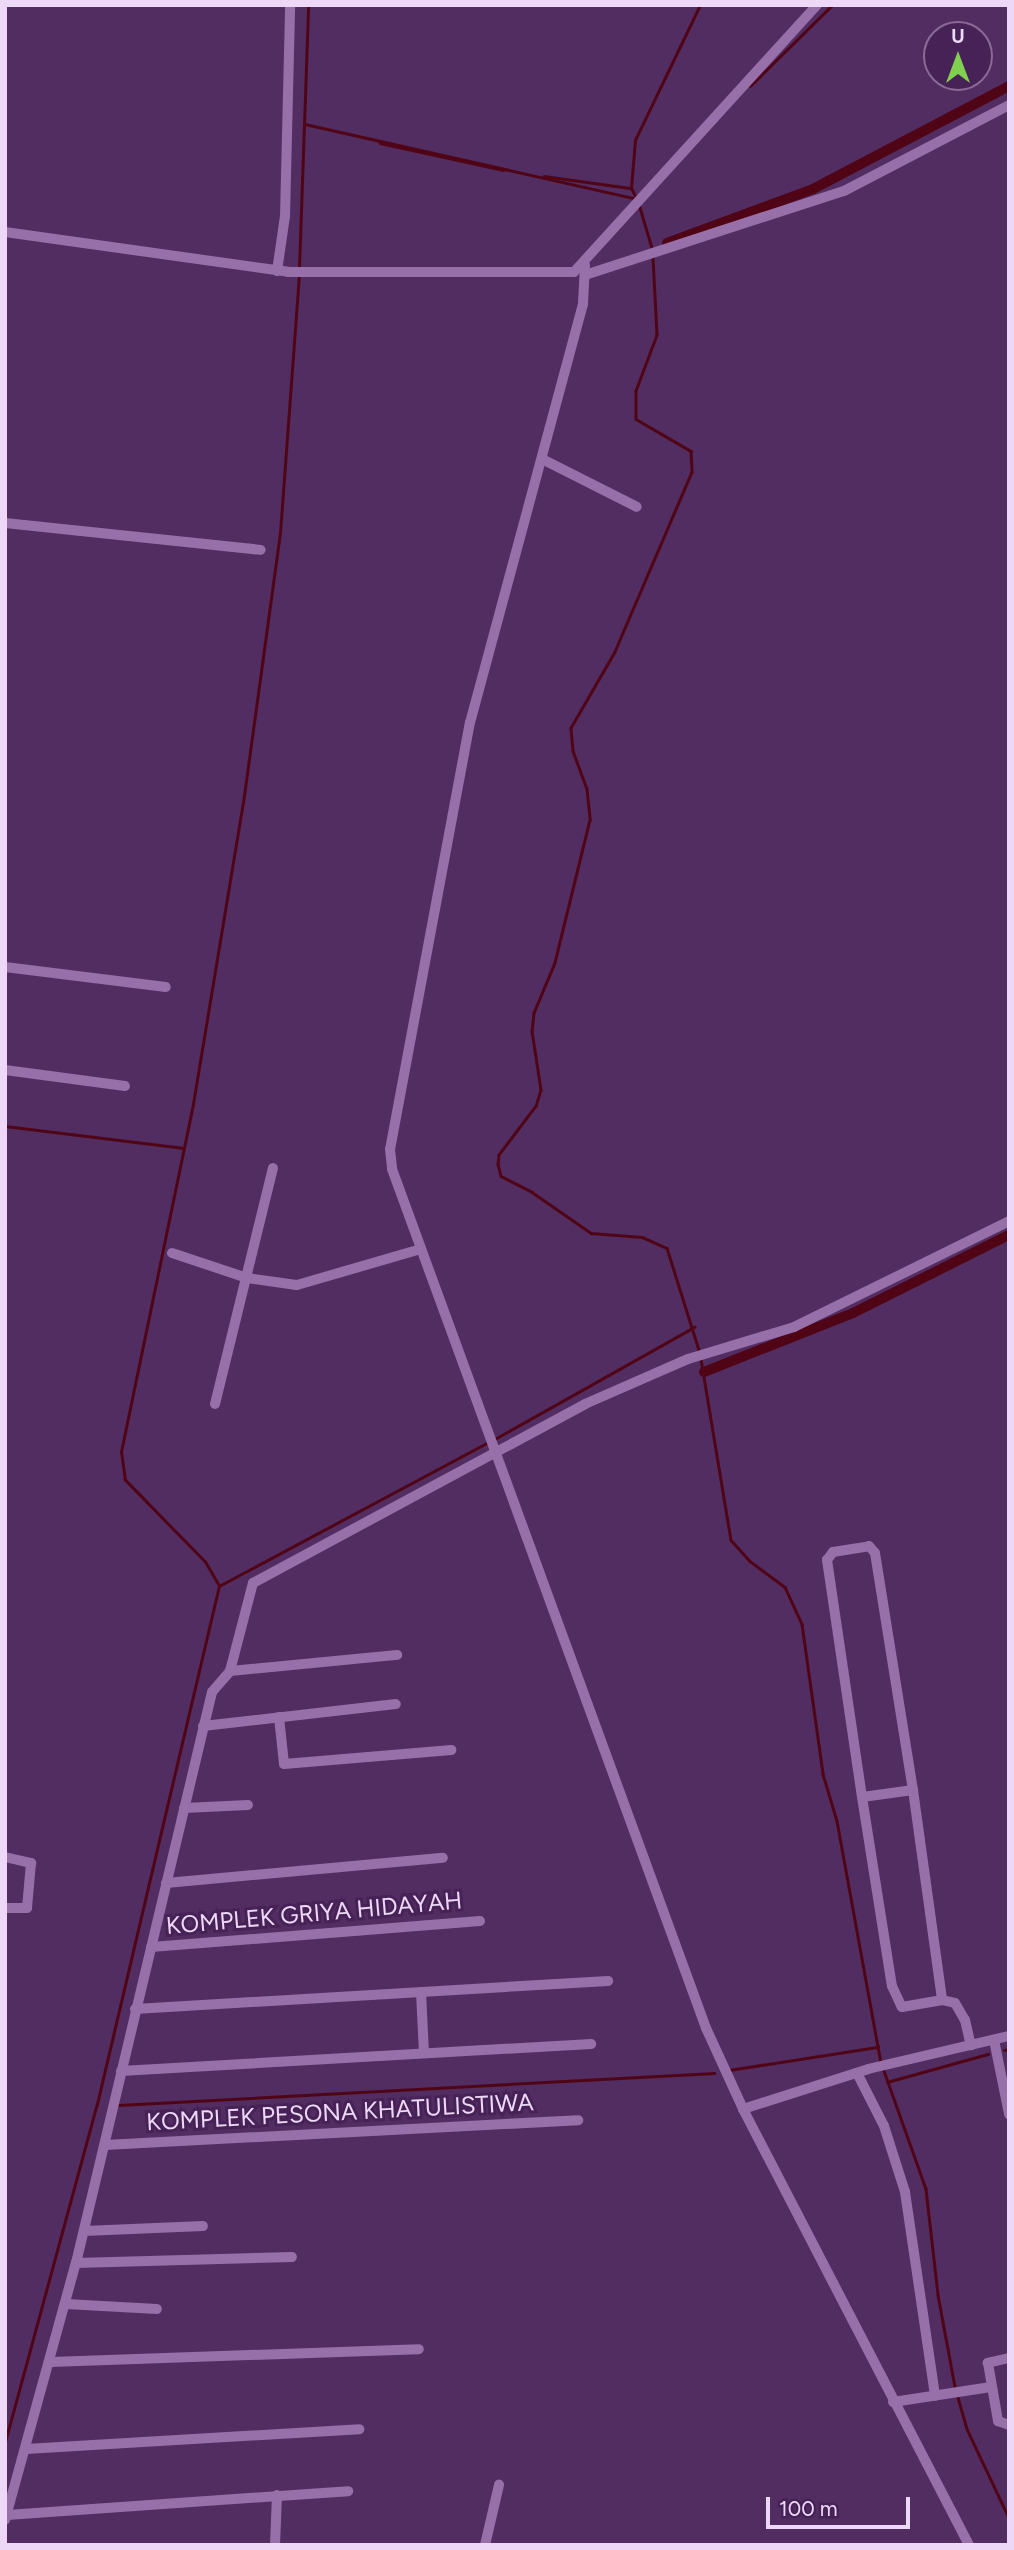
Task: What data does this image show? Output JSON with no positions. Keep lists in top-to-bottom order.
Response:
{
  "streets": {
    "street": ["KOMPLEK GRIYA HIDAYAH", "KOMPLEK PESONA KHATULISTIWA"]
  },
  "scale_bar": "100 m",
  "north": "top"
}
